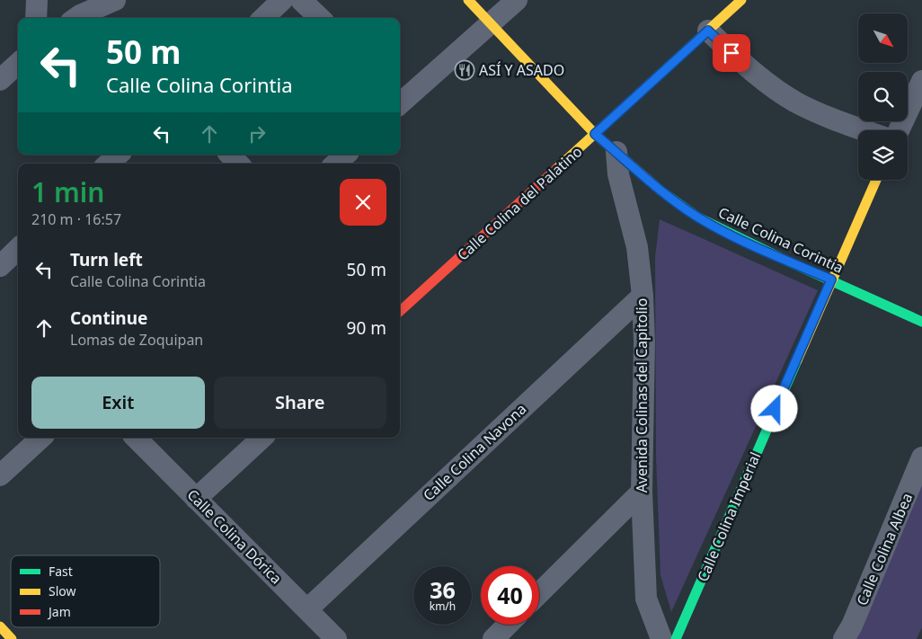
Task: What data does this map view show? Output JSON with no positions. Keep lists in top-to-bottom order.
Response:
{
  "streets": {
    "street": [
      "Calle Colina del Palatino",
      "Calle Colina Corintia",
      "Avenida Colinas del Capitolio",
      "Calle Colina Navona",
      "Calle Colina Imperial",
      "Calle Colina Dórica",
      "Calle Colina Albea"
    ]
  },
  "crossings": [
    ["Calle Colina del Palatino", "Calle Colina Corintia"],
    ["Calle Colina Corintia", "Avenida Colinas del Capitolio"],
    ["Calle Colina Corintia", "Calle Colina Imperial"],
    ["Avenida Colinas del Capitolio", "Calle Colina Navona"],
    ["Calle Colina Navona", "Calle Colina Dórica"]
  ],
  "places": {
    "restaurant": ["ASÍ Y ASADO"]
  },
  "legend": ["Fast", "Slow", "Jam"],
  "north": "bottom right",
  "page": {
    "turn": ["50 m", "Calle Colina Corintia"],
    "heading": ["1 min", "210 m · 16:57"],
    "list": [
      {
        "name": "Turn left",
        "note": "Calle Colina Corintia",
        "value": "50 m"
      },
      {
        "name": "Continue",
        "note": "Lomas de Zoquipan",
        "value": "90 m"
      }
    ],
    "buttons": ["Exit", "Share"],
    "speed": "36 km/h",
    "limit": "40"
  }
}
